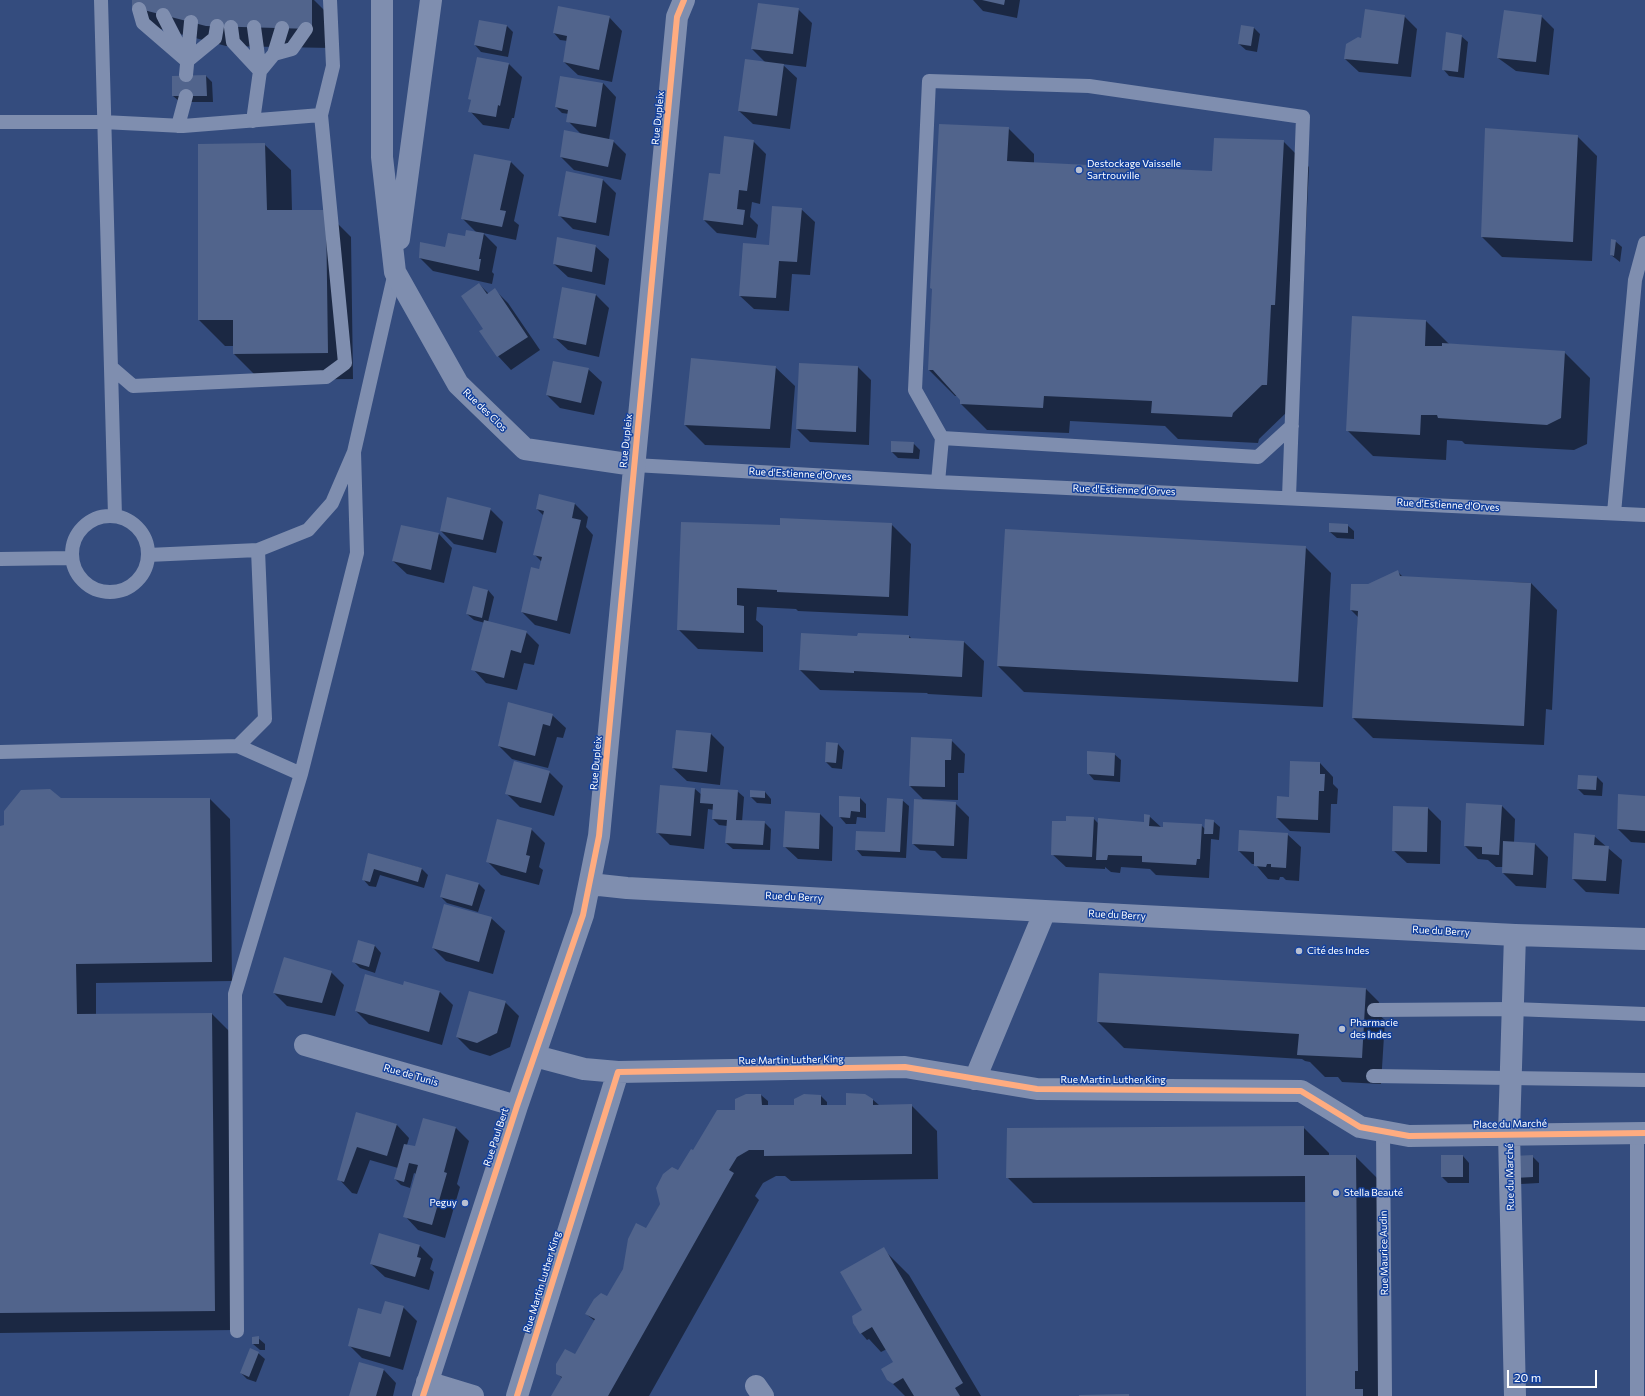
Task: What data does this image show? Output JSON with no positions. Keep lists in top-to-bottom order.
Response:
{
  "streets": {
    "street": [
      "Rue Dupleix",
      "Rue des Clos",
      "Rue du Berry",
      "Rue Martin Luther King",
      "Rue de Tunis",
      "Place du Marché",
      "Rue Paul Bert",
      "Rue du Marché"
    ],
    "lane": ["Rue d'Estienne d'Orves", "Rue Maurice Audin"]
  },
  "crossings": [
    ["Rue Dupleix", "Rue des Clos"],
    ["Rue Dupleix", "Rue d'Estienne d'Orves"],
    ["Rue Dupleix", "Rue du Berry"],
    ["Rue Dupleix", "Rue Paul Bert"],
    ["Rue des Clos", "Rue d'Estienne d'Orves"],
    ["Rue du Berry", "Rue Paul Bert"],
    ["Rue du Berry", "Rue du Marché"],
    ["Rue Martin Luther King", "Place du Marché"],
    ["Rue Martin Luther King", "Rue Paul Bert"],
    ["Rue Martin Luther King", "Rue Maurice Audin"],
    ["Rue de Tunis", "Rue Paul Bert"],
    ["Place du Marché", "Rue du Marché"],
    ["Place du Marché", "Rue Maurice Audin"]
  ],
  "places": [
    "Destockage Vaisselle Sartrouville",
    "Cité des Indes",
    "Pharmacie des Indes",
    "Stella Beauté",
    "Peguy"
  ],
  "scale_bar": "20 m"
}
